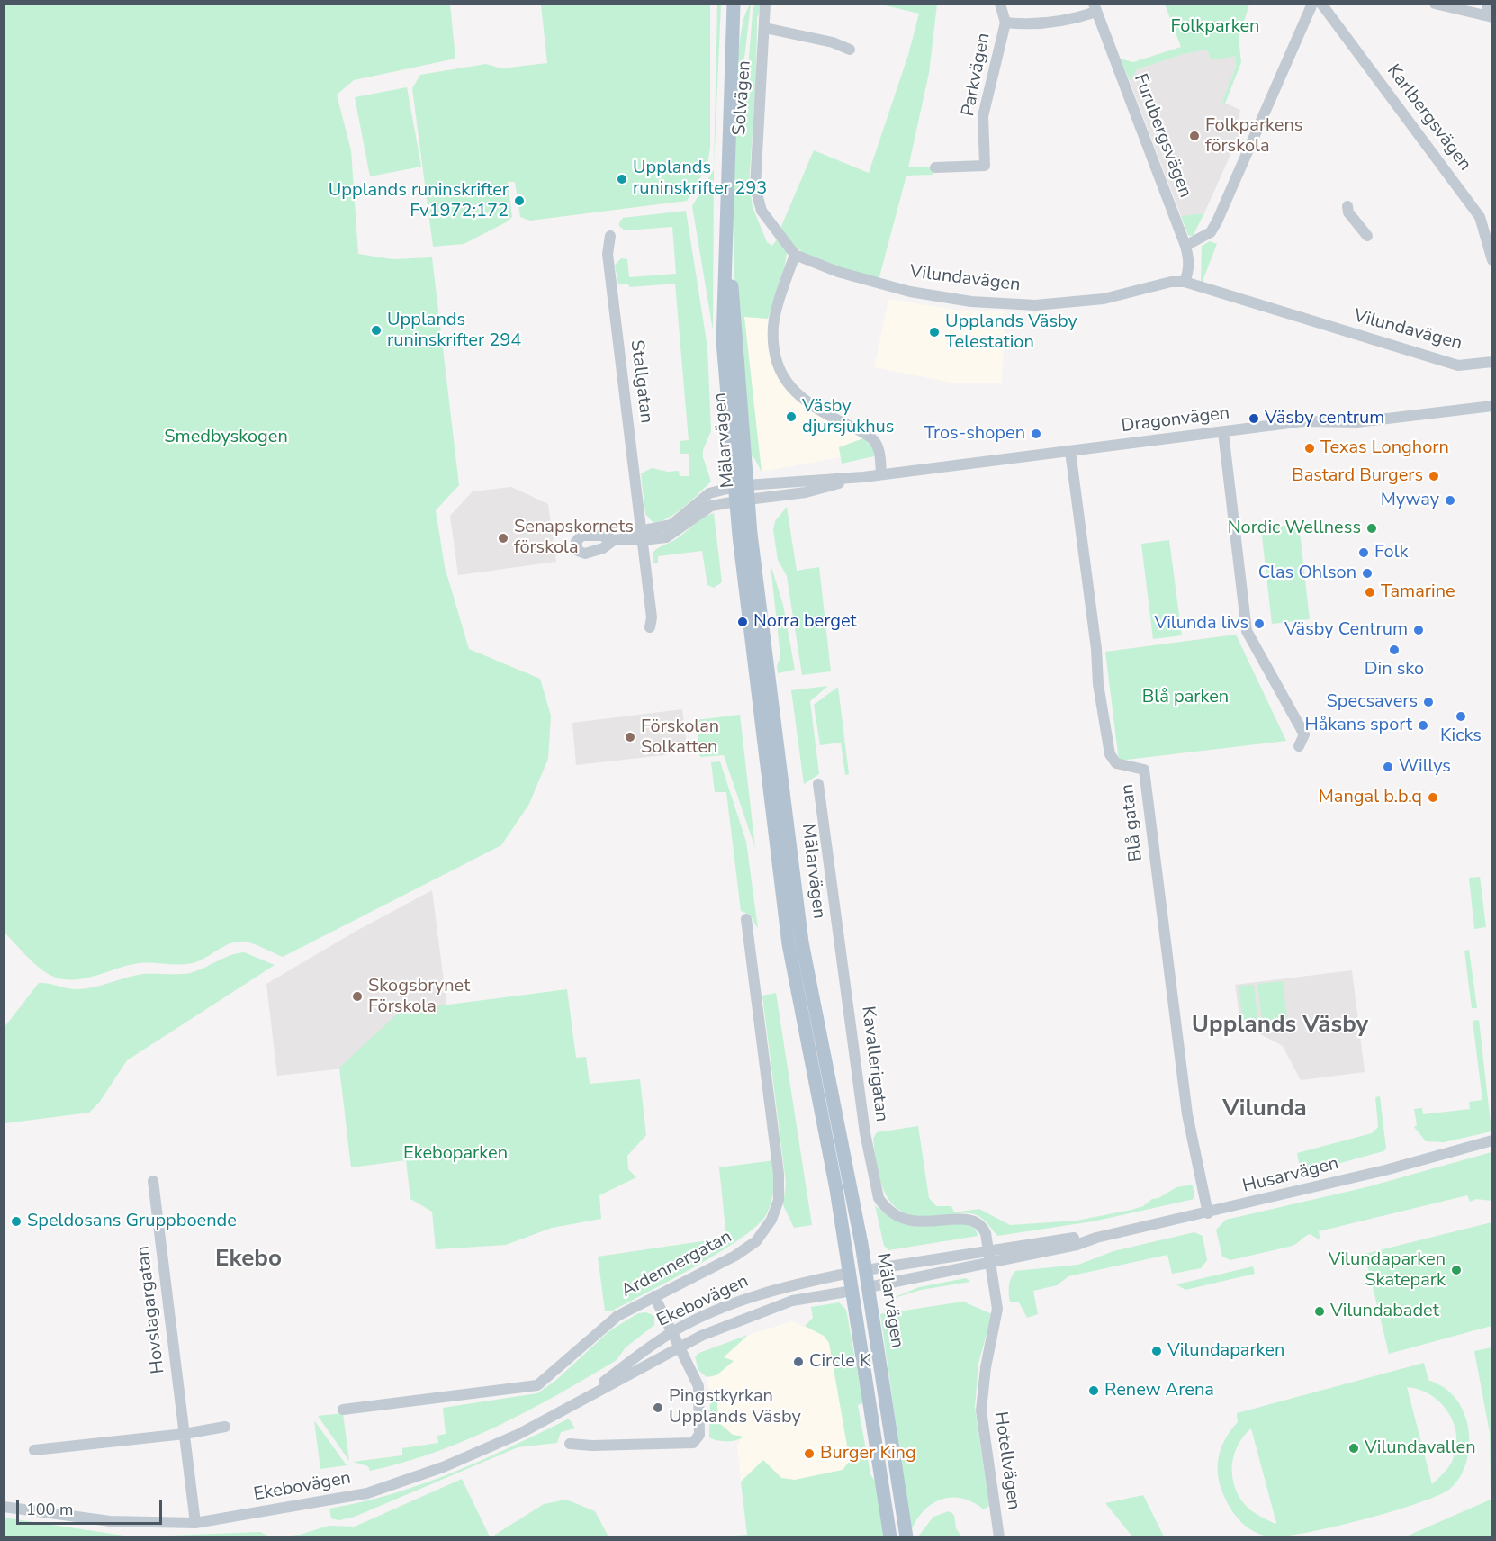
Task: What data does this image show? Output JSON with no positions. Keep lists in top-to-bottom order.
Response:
{
  "streets": {
    "main road": ["Mälarvägen"],
    "street": [
      "Parkvägen",
      "Solvägen",
      "Karlbergsvägen",
      "Furubergsvägen",
      "Vilundavägen",
      "Stallgatan",
      "Dragonvägen",
      "Blå gatan",
      "Kavallerigatan",
      "Husarvägen",
      "Ardennergatan",
      "Ekebovägen",
      "Hovslagargatan",
      "Hotellvägen"
    ]
  },
  "crossings": [
    ["Parkvägen", "Furubergsvägen"],
    ["Solvägen", "Vilundavägen"],
    ["Furubergsvägen", "Vilundavägen"],
    ["Dragonvägen", "Mälarvägen"],
    ["Dragonvägen", "Blå gatan"],
    ["Mälarvägen", "Husarvägen"],
    ["Mälarvägen", "Ekebovägen"],
    ["Blå gatan", "Husarvägen"],
    ["Kavallerigatan", "Husarvägen"],
    ["Kavallerigatan", "Hotellvägen"],
    ["Husarvägen", "Hotellvägen"],
    ["Ekebovägen", "Hovslagargatan"]
  ],
  "districts": ["Upplands Väsby", "Vilunda", "Ekebo"],
  "parks": [
    "Folkparken",
    "Smedbyskogen",
    "Blå parken",
    "Ekeboparken"
  ],
  "places": [
    "Folkparkens förskola",
    "Upplands runinskrifter 293",
    "Upplands runinskrifter Fv1972;172",
    "Upplands runinskrifter 294",
    "Upplands Väsby Telestation",
    "Väsby djursjukhus",
    "Väsby centrum",
    "Tros-shopen",
    "Texas Longhorn",
    "Bastard Burgers",
    "Myway",
    "Nordic Wellness",
    "Senapskornets förskola",
    "Folk",
    "Clas Ohlson",
    "Tamarine",
    "Norra berget",
    "Vilunda livs",
    "Väsby Centrum",
    "Din sko",
    "Specsavers",
    "Kicks",
    "Håkans sport",
    "Förskolan Solkatten",
    "Willys",
    "Mangal b.b.q",
    "Skogsbrynet Förskola",
    "Speldosans Gruppboende",
    "Vilundaparken Skatepark",
    "Vilundabadet",
    "Vilundaparken",
    "Circle K",
    "Renew Arena",
    "Pingstkyrkan Upplands Väsby",
    "Vilundavallen",
    "Burger King"
  ],
  "scale_bar": "100 m"
}
